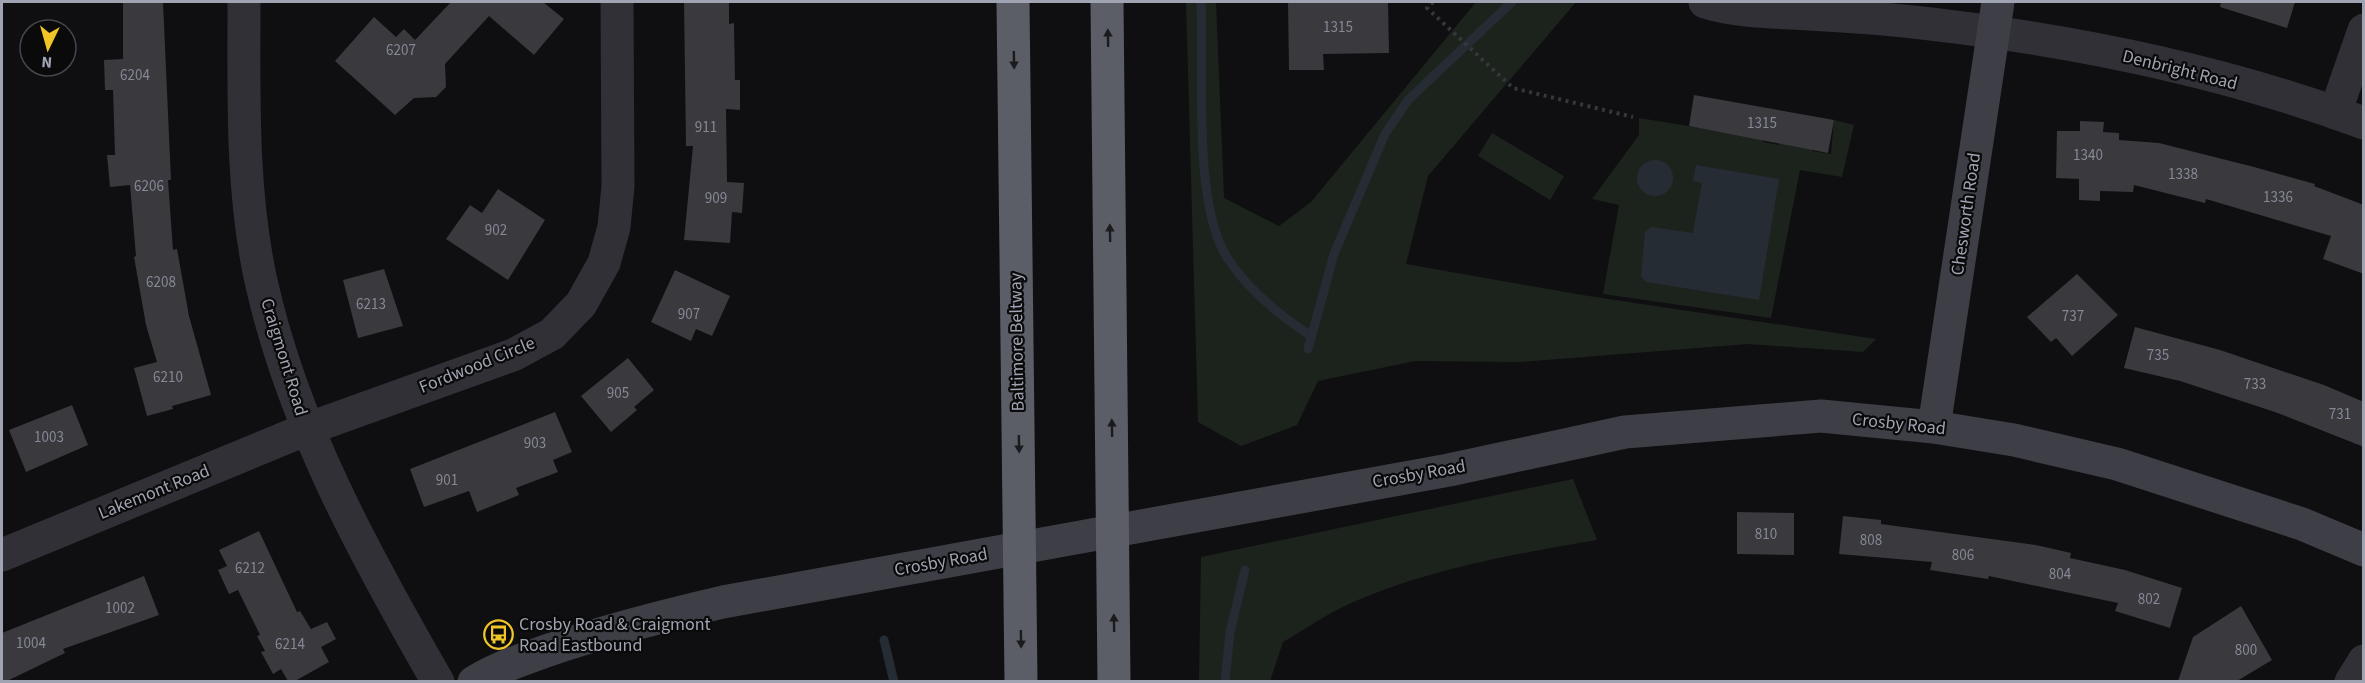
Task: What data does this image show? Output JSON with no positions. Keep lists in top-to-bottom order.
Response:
{
  "streets": {
    "highway": ["Baltimore Beltway"],
    "main road": ["Chesworth Road", "Crosby Road"],
    "street": [
      "Denbright Road",
      "Craigmont Road",
      "Fordwood Circle",
      "Lakemont Road"
    ]
  },
  "crossings": [
    ["Denbright Road", "Chesworth Road"],
    ["Chesworth Road", "Crosby Road"],
    ["Craigmont Road", "Fordwood Circle"],
    ["Craigmont Road", "Lakemont Road"],
    ["Fordwood Circle", "Lakemont Road"]
  ],
  "places": {
    "bus stop": ["Crosby Road & Craigmont Road Eastbound"]
  },
  "house_numbers": [
    "1315",
    "6207",
    "6204",
    "1315",
    "911",
    "1340",
    "1338",
    "6206",
    "1336",
    "909",
    "902",
    "6208",
    "6213",
    "907",
    "737",
    "735",
    "6210",
    "733",
    "905",
    "731",
    "1003",
    "903",
    "901",
    "810",
    "808",
    "806",
    "6212",
    "804",
    "802",
    "1002",
    "1004",
    "6214",
    "800"
  ],
  "north": "bottom"
}
